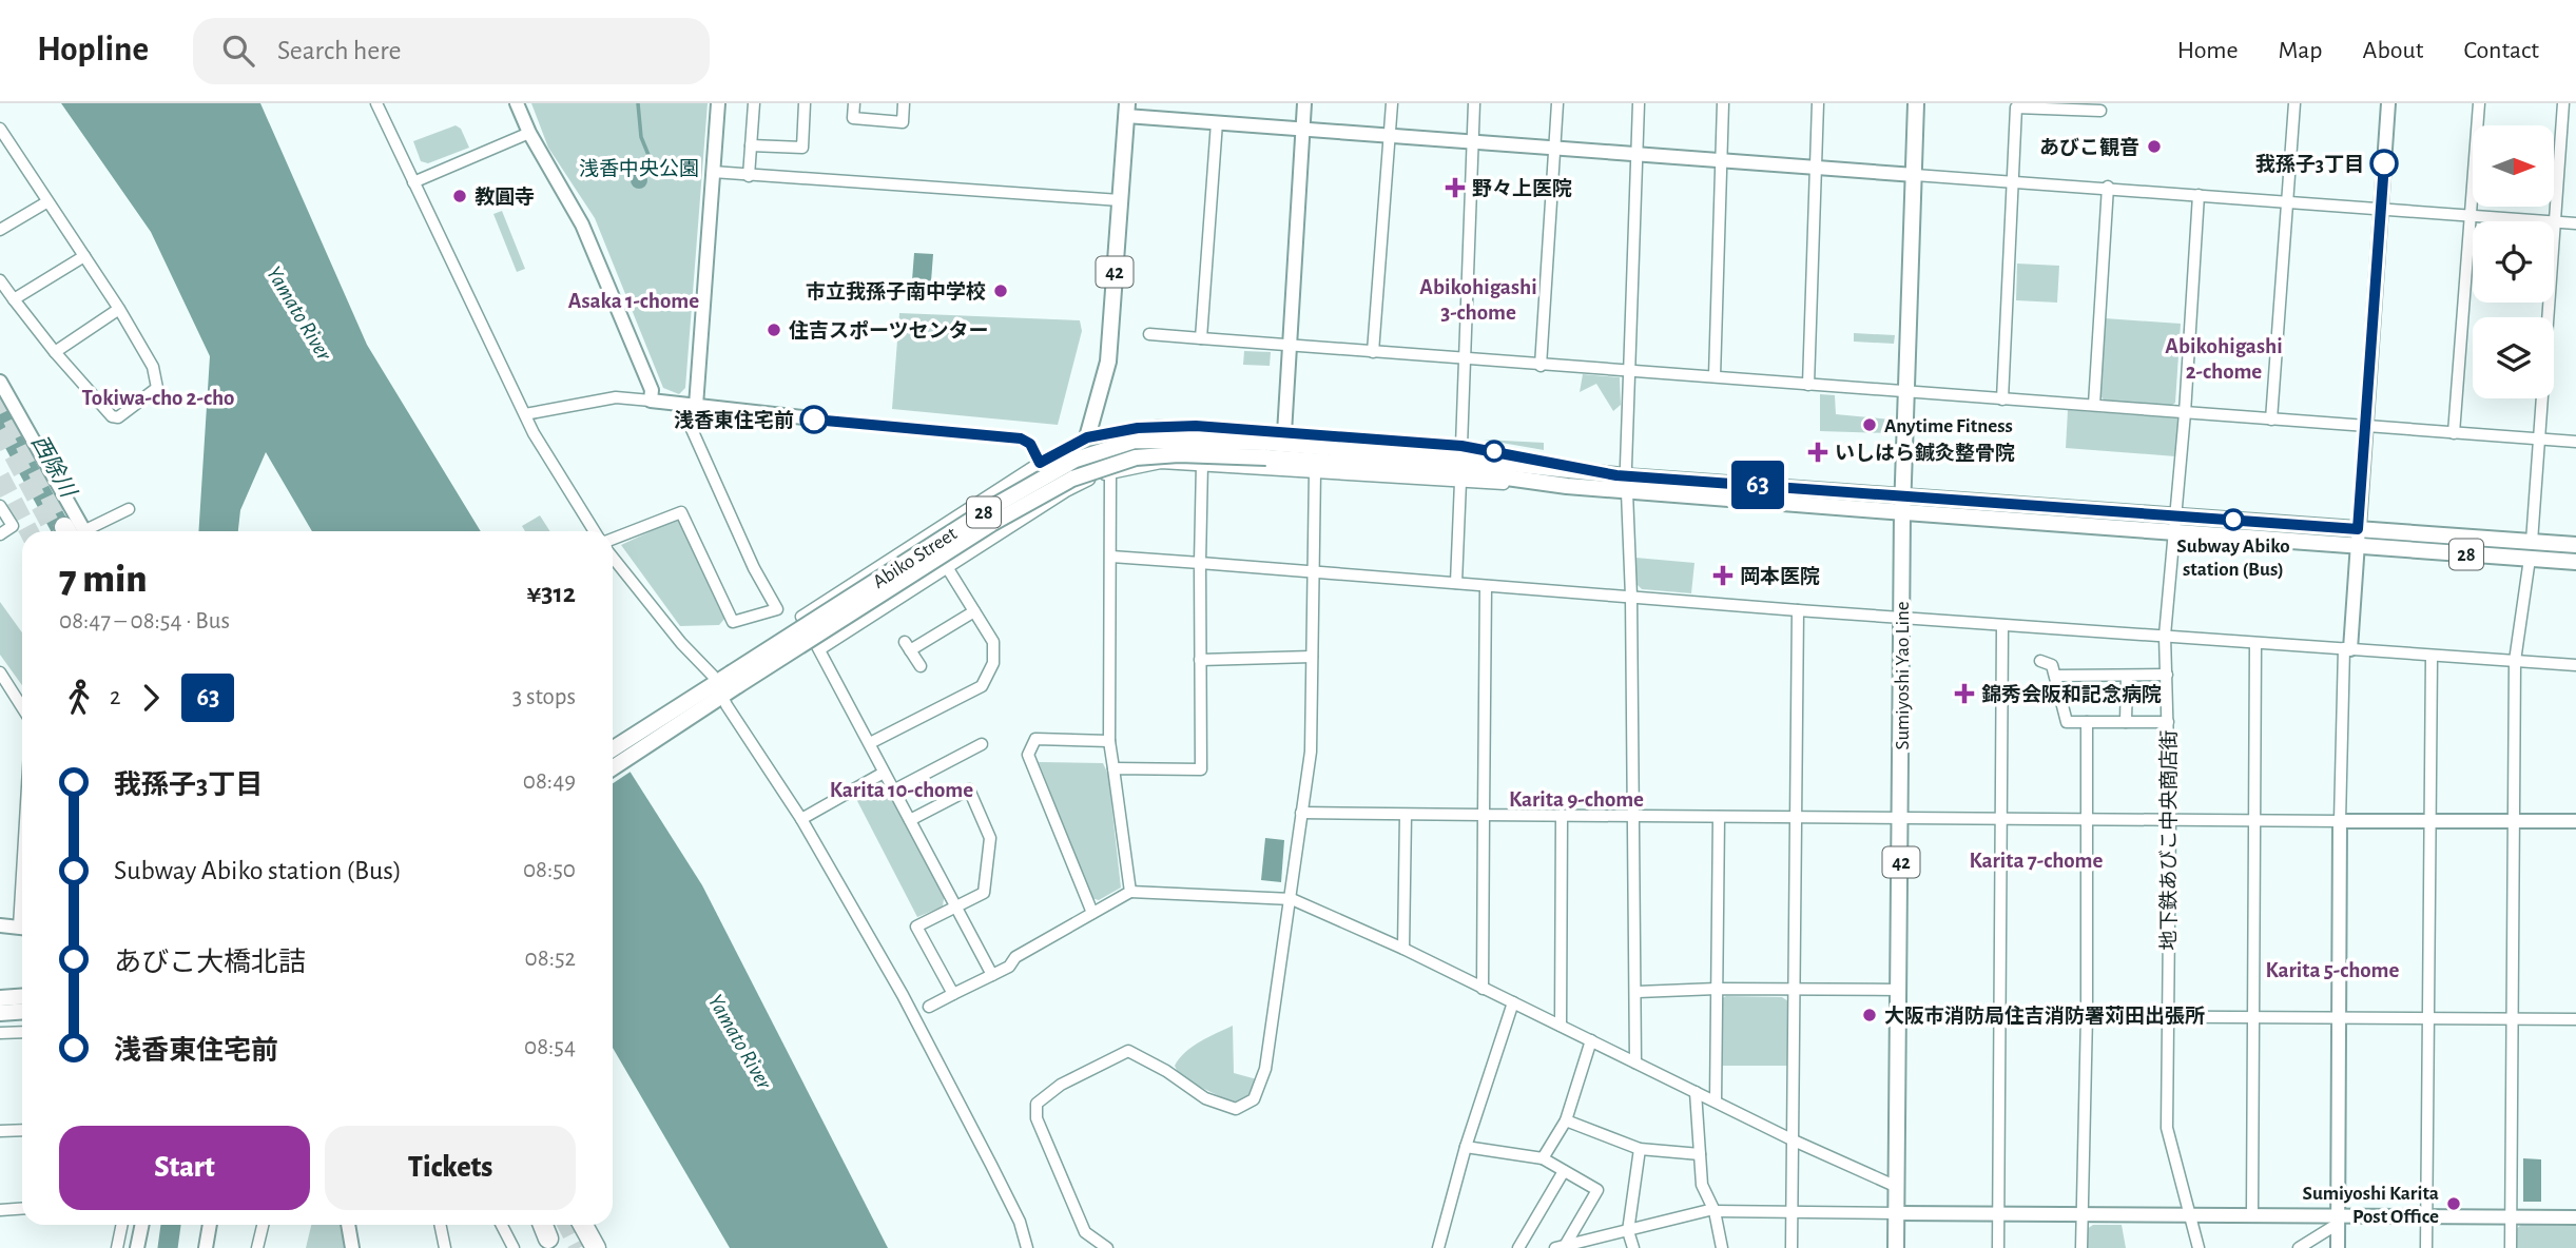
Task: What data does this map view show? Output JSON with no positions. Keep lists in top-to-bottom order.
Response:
{
  "streets": {
    "main road": [
      "42",
      "28",
      "Abiko Street",
      "Sumiyoshi Yao Line"
    ],
    "street": ["地下鉄あびこ中央商店街"]
  },
  "crossings": [
    ["28", "Abiko Street"],
    ["Abiko Street", "Sumiyoshi Yao Line"],
    ["Abiko Street", "地下鉄あびこ中央商店街"]
  ],
  "districts": [
    "Abikohigashi 3-chome",
    "Asaka 1-chome",
    "Abikohigashi 2-chome",
    "Tokiwa-cho 2-cho",
    "Karita 10-chome",
    "Karita 9-chome",
    "Karita 7-chome",
    "Karita 5-chome"
  ],
  "water": ["Yamato River", "西除川"],
  "parks": ["浅香中央公園"],
  "places": {
    "other": [
      "あびこ観音",
      "我孫子3丁目",
      "教圓寺",
      "市立我孫子南中学校",
      "住吉スポーツセンター",
      "浅香東住宅前",
      "Anytime Fitness",
      "Subway Abiko station (Bus)",
      "大阪市消防局住吉消防署苅田出張所",
      "Sumiyoshi Karita Post Office"
    ],
    "health": [
      "野々上医院",
      "いしはら鍼灸整骨院",
      "岡本医院",
      "錦秀会阪和記念病院"
    ]
  },
  "lines": ["bus line 63"],
  "north": "right",
  "page": {
    "header": "Hopline",
    "search": "Search here",
    "nav": [
      "Home",
      "Map",
      "About",
      "Contact"
    ],
    "on_map": "63",
    "heading": ["7 min", "08:47 – 08:54 · Bus", "¥312"],
    "legs": ["2", "63", "3 stops"],
    "list": [
      {
        "name": "我孫子3丁目",
        "value": "08:49"
      },
      {
        "name": "Subway Abiko station (Bus)",
        "value": "08:50"
      },
      {
        "name": "あびこ大橋北詰",
        "value": "08:52"
      },
      {
        "name": "浅香東住宅前",
        "value": "08:54"
      }
    ],
    "buttons": ["Start", "Tickets"]
  }
}
